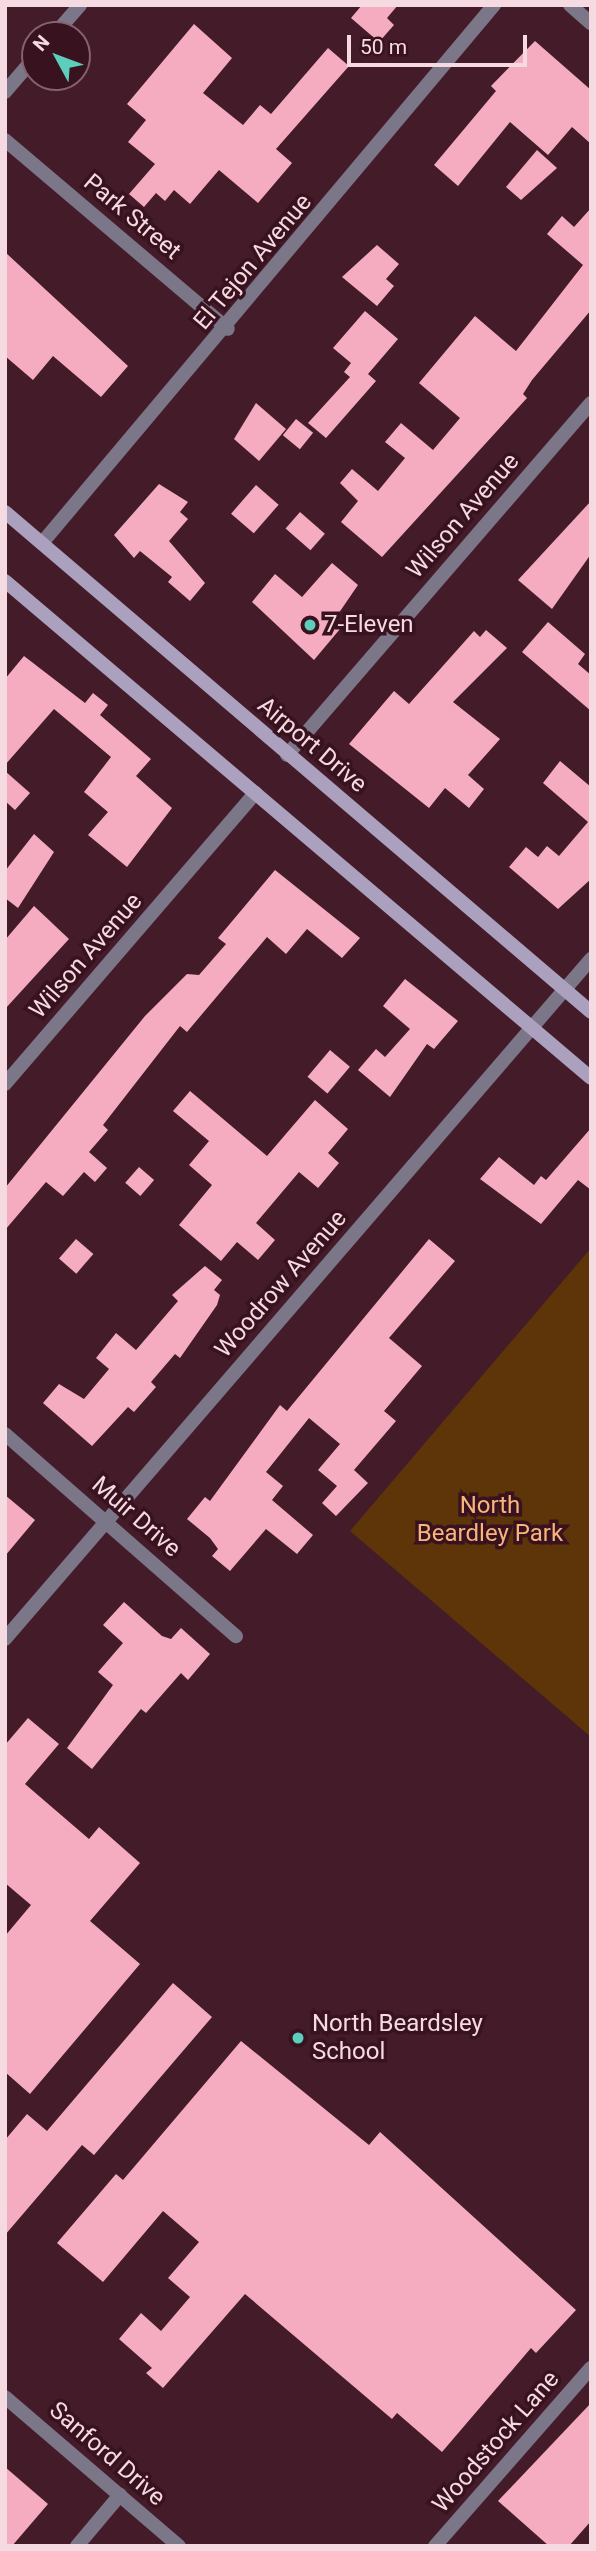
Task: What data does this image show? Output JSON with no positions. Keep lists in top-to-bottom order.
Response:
{
  "streets": {
    "main road": ["Airport Drive"],
    "street": [
      "Park Street",
      "El Tejon Avenue",
      "Wilson Avenue",
      "Woodrow Avenue",
      "Muir Drive",
      "Woodstock Lane",
      "Sanford Drive"
    ]
  },
  "crossings": [
    ["Park Street", "El Tejon Avenue"],
    ["El Tejon Avenue", "Airport Drive"],
    ["Wilson Avenue", "Airport Drive"],
    ["Airport Drive", "Woodrow Avenue"],
    ["Woodrow Avenue", "Muir Drive"]
  ],
  "parks": ["North Beardley Park"],
  "places": ["7-Eleven", "North Beardsley School"],
  "scale_bar": "50 m",
  "north": "top left"
}
